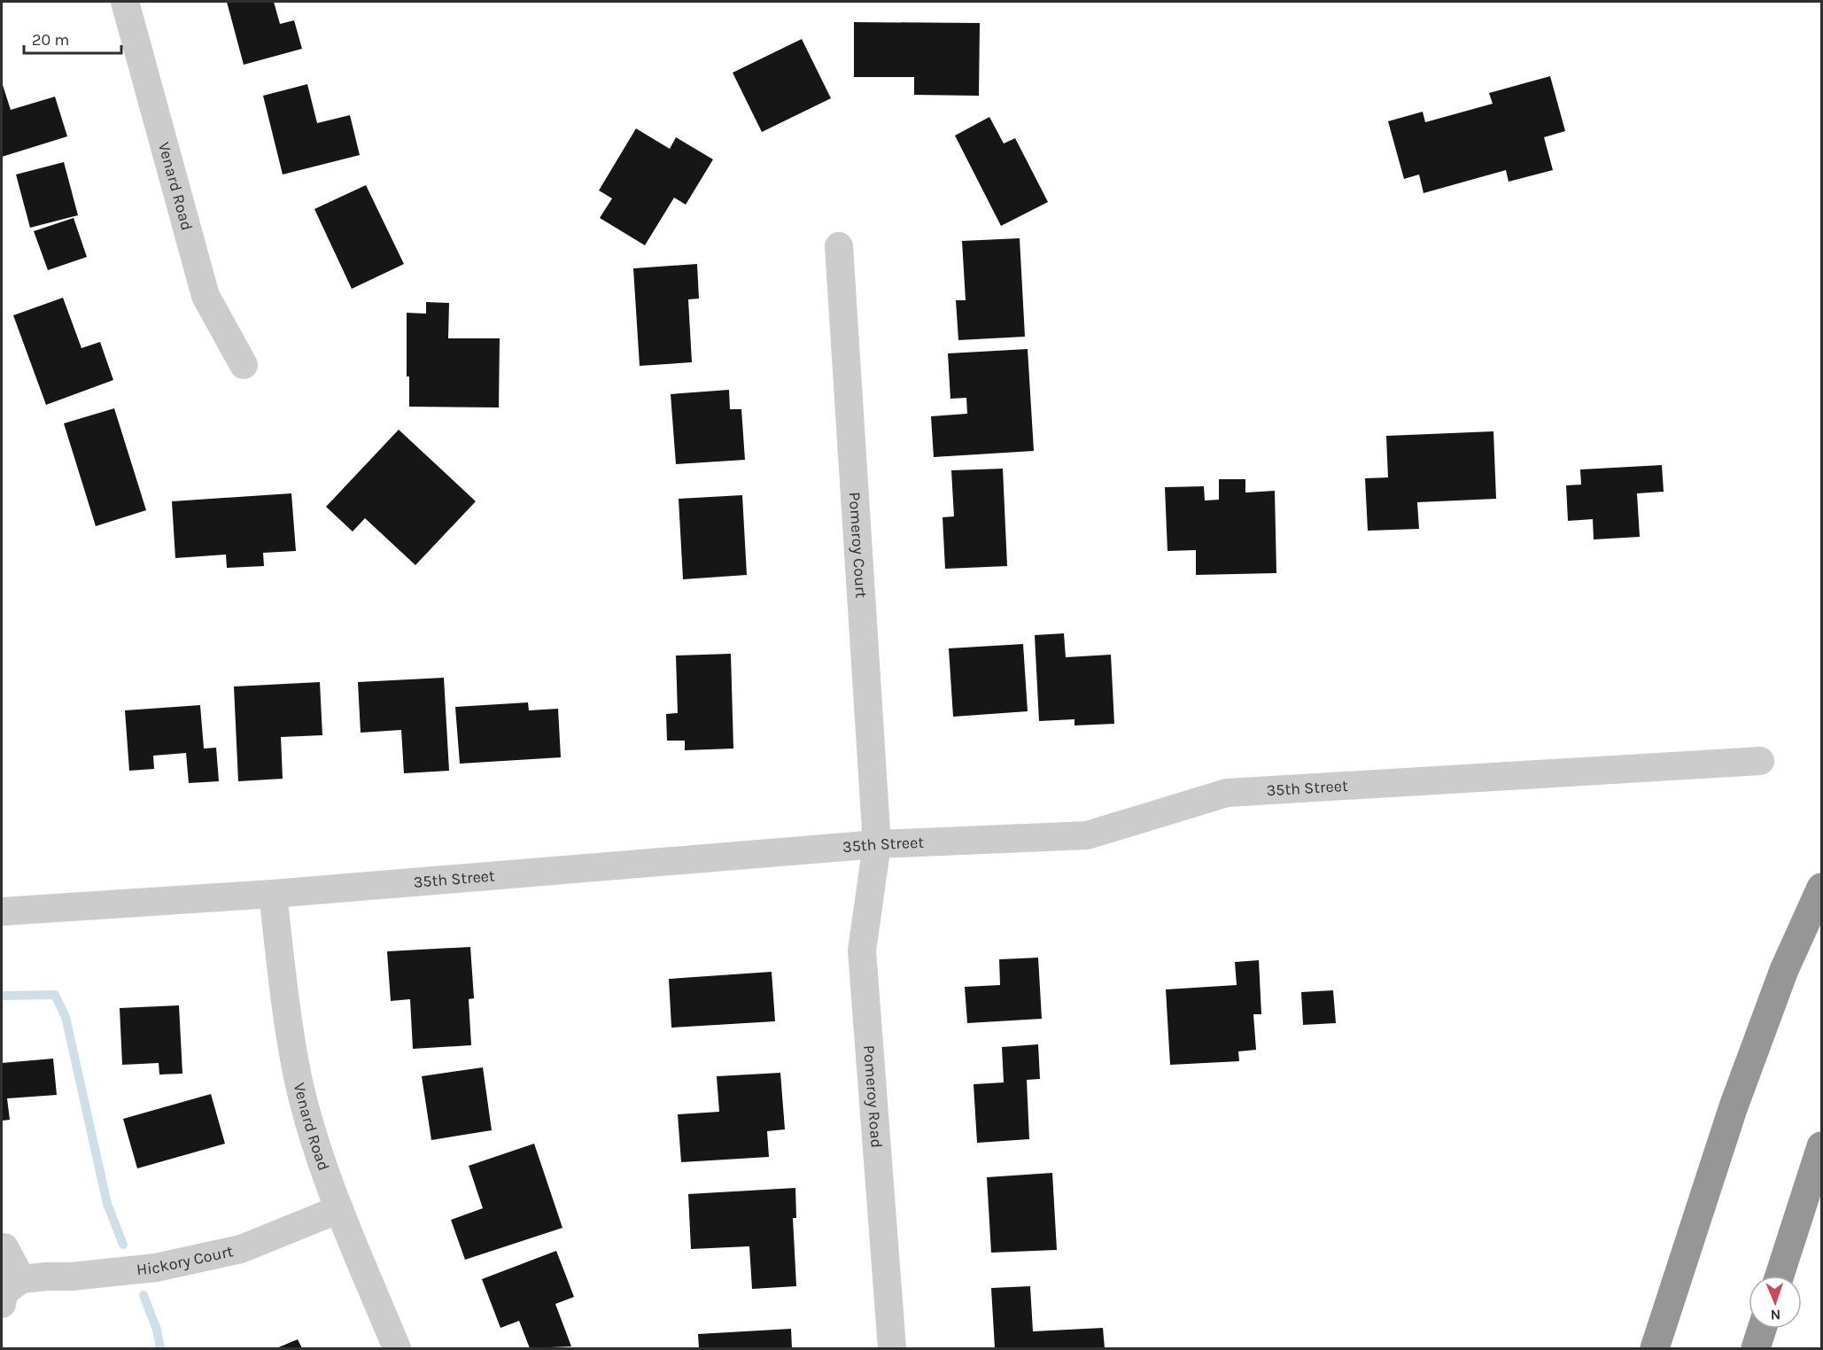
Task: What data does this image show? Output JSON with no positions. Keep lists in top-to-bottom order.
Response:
{
  "streets": {
    "street": [
      "Venard Road",
      "Pomeroy Court",
      "35th Street",
      "Pomeroy Road",
      "Hickory Court"
    ]
  },
  "crossings": [
    ["Venard Road", "35th Street"],
    ["Venard Road", "Hickory Court"],
    ["Pomeroy Court", "35th Street"],
    ["Pomeroy Court", "Pomeroy Road"],
    ["35th Street", "Pomeroy Road"]
  ],
  "scale_bar": "20 m",
  "north": "bottom"
}
